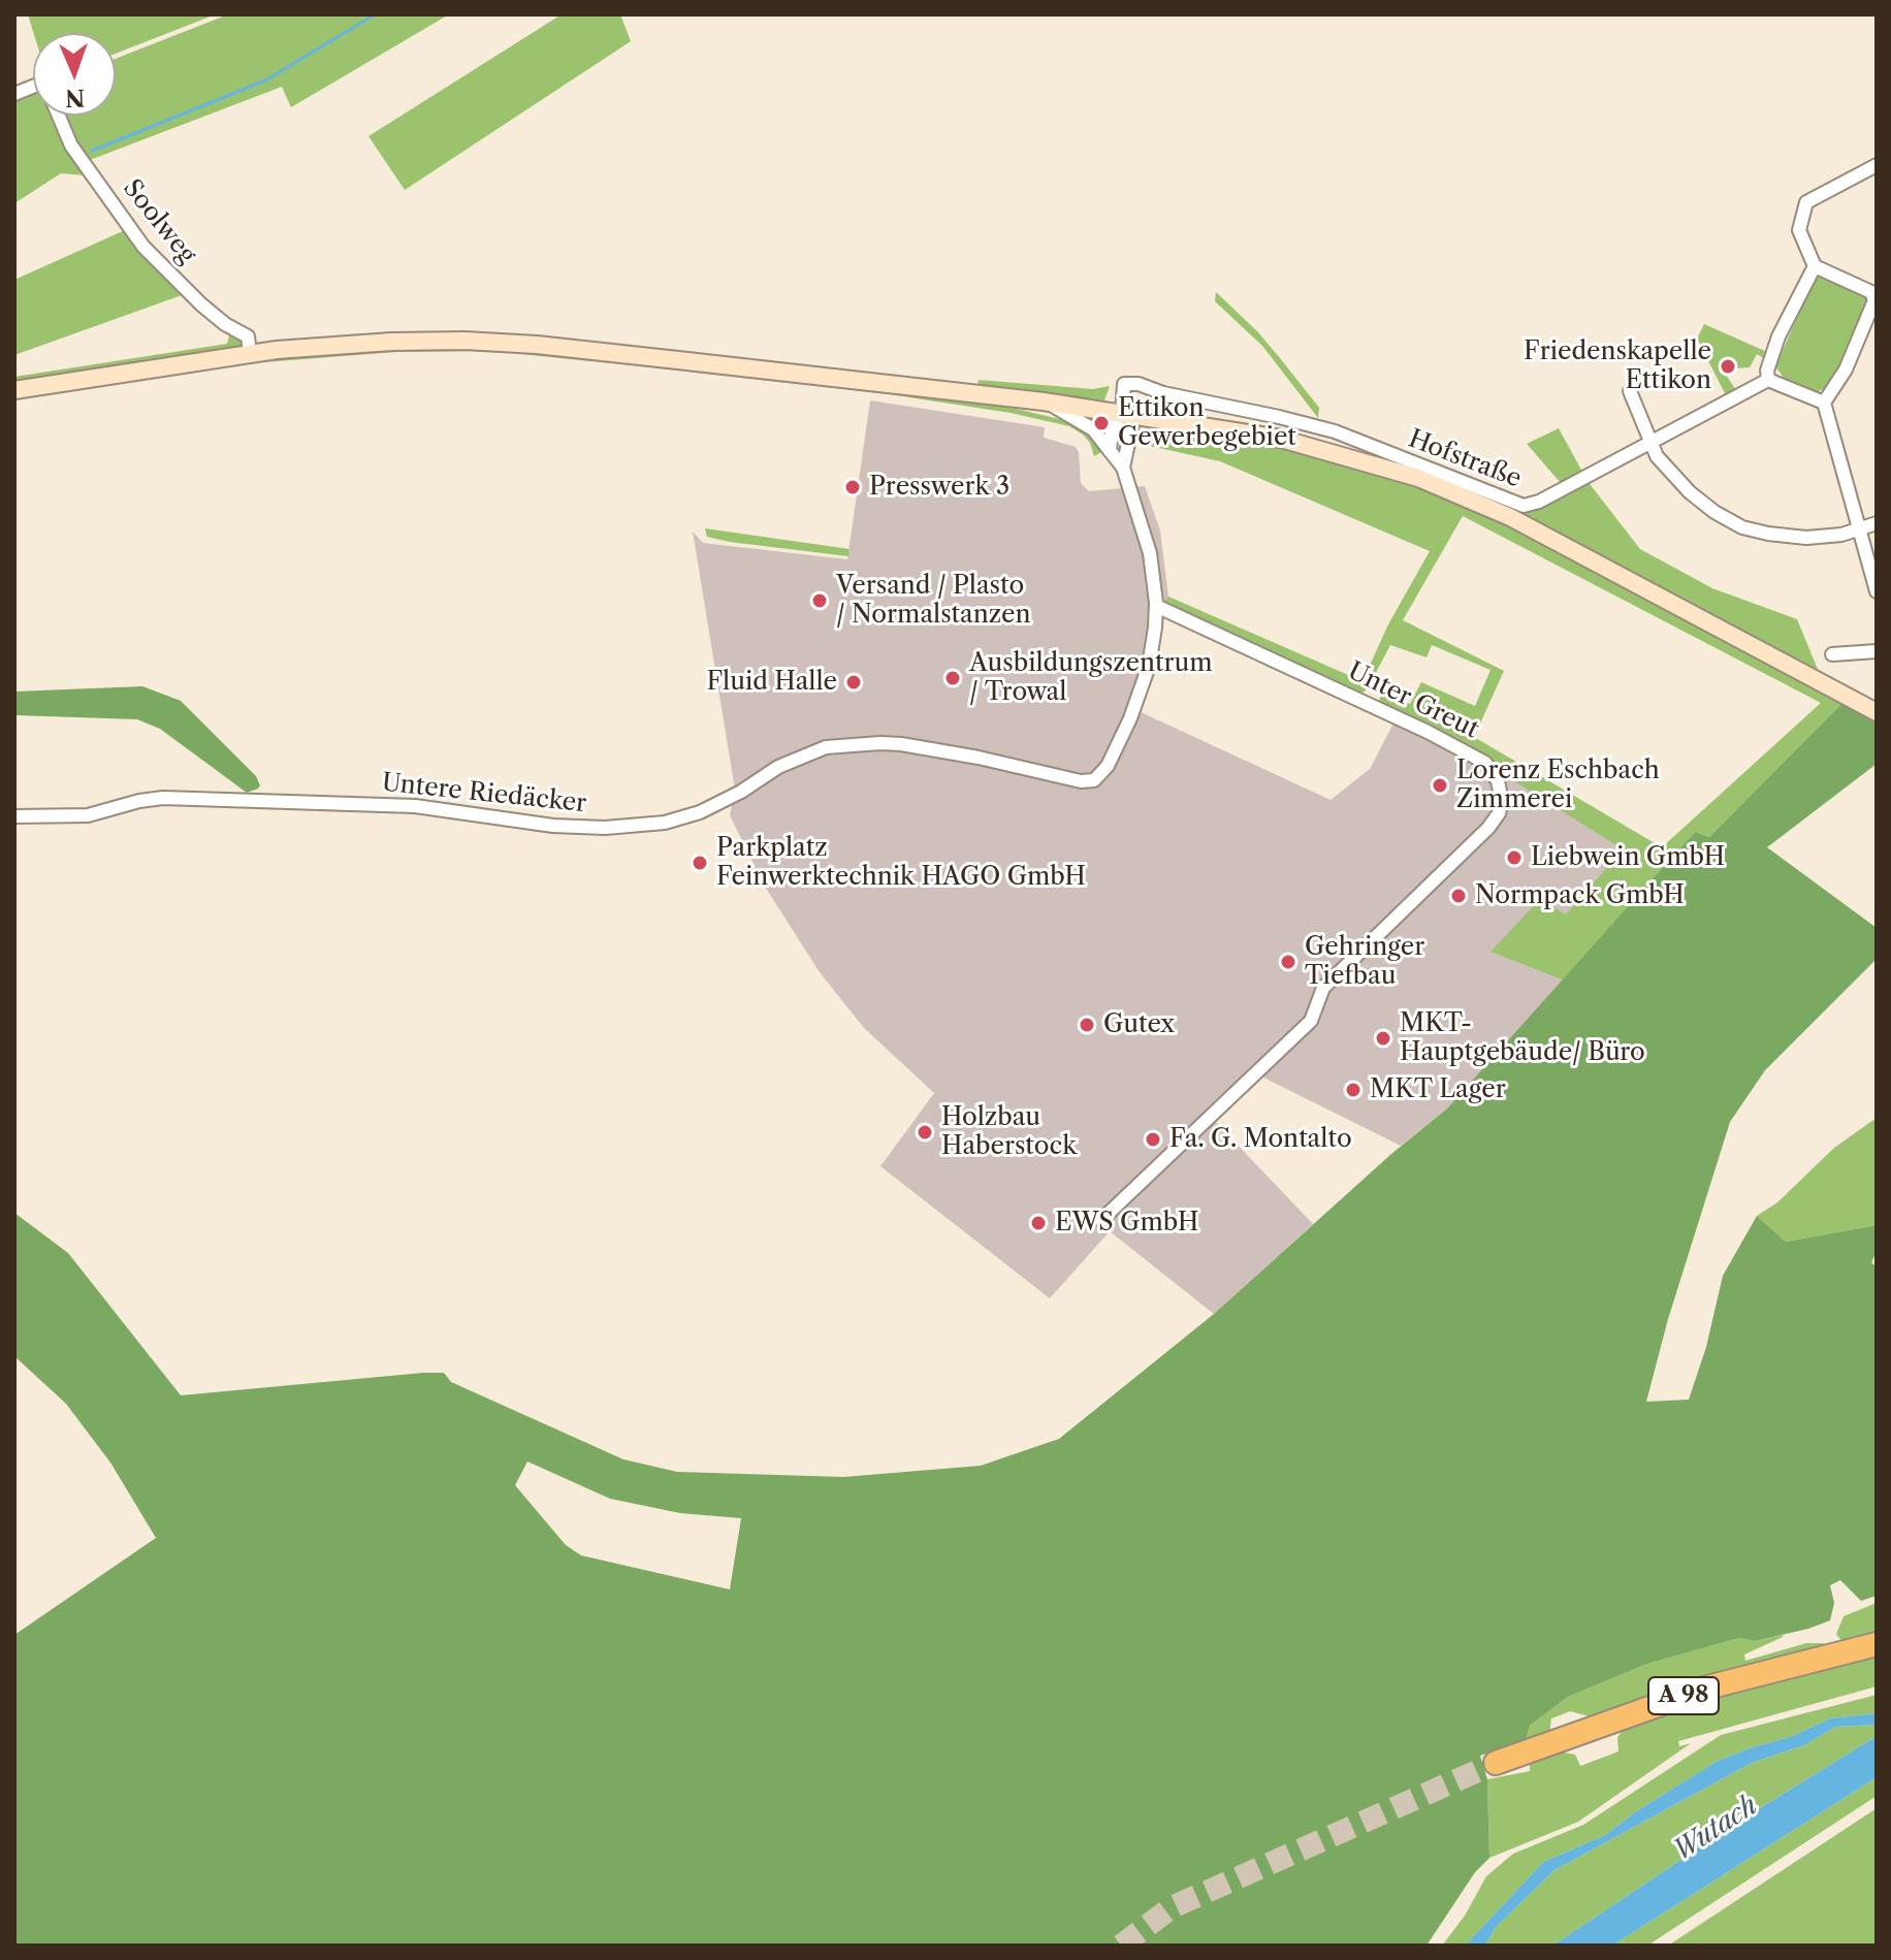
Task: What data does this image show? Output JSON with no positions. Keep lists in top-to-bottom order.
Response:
{
  "streets": {
    "highway": ["A 98"],
    "street": [
      "Soolweg",
      "Hofstraße",
      "Unter Greut",
      "Untere Riedäcker"
    ]
  },
  "crossings": [
    ["Hofstraße", "Untere Riedäcker"],
    ["Unter Greut", "Untere Riedäcker"]
  ],
  "water": ["Wutach"],
  "places": [
    "Friedenskapelle Ettikon",
    "Ettikon Gewerbegebiet",
    "Presswerk 3",
    "Versand / Plasto / Normalstanzen",
    "Ausbildungszentrum / Trowal",
    "Fluid Halle",
    "Lorenz Eschbach Zimmerei",
    "Liebwein GmbH",
    "Parkplatz Feinwerktechnik HAGO GmbH",
    "Normpack GmbH",
    "Gehringer Tiefbau",
    "Gutex",
    "MKT- Hauptgebäude/ Büro",
    "MKT Lager",
    "Holzbau Haberstock",
    "Fa. G. Montalto",
    "EWS GmbH"
  ],
  "north": "bottom"
}
